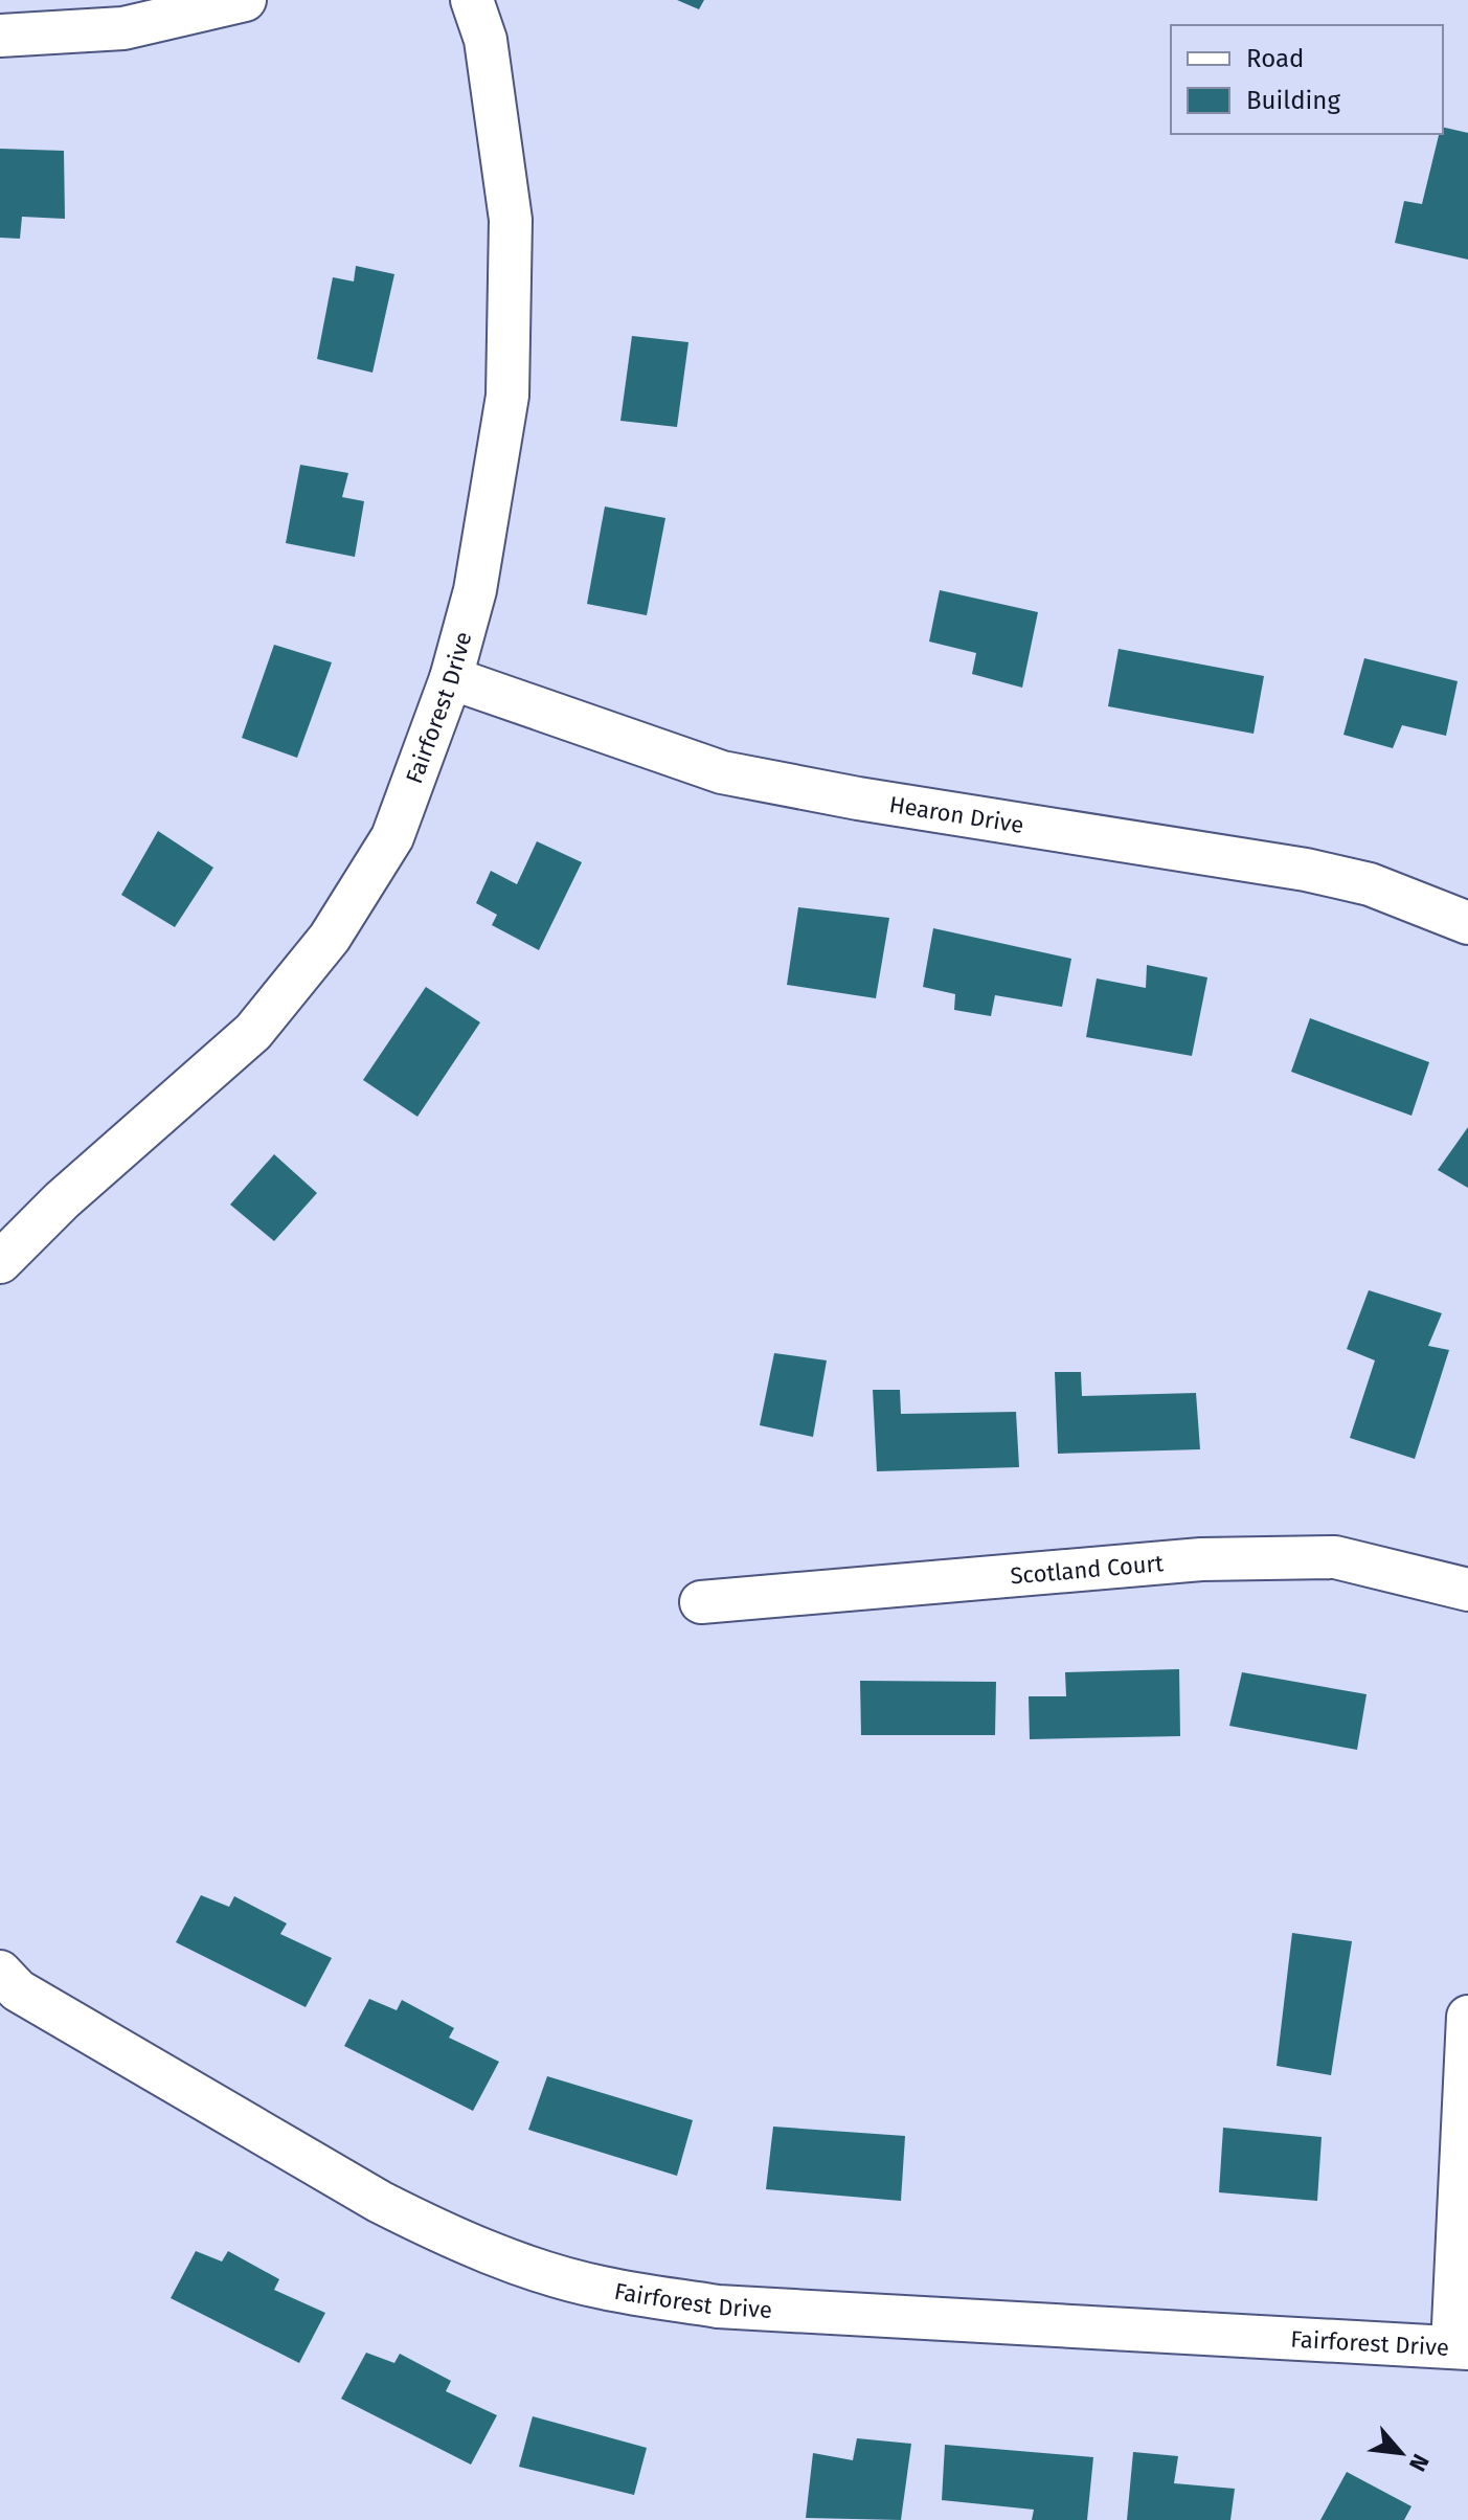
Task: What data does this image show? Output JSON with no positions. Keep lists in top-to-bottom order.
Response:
{
  "streets": {
    "street": ["Fairforest Drive", "Hearon Drive", "Scotland Court"]
  },
  "crossings": [
    ["Fairforest Drive", "Hearon Drive"]
  ],
  "legend": ["Road", "Building"],
  "north": "bottom right"
}
